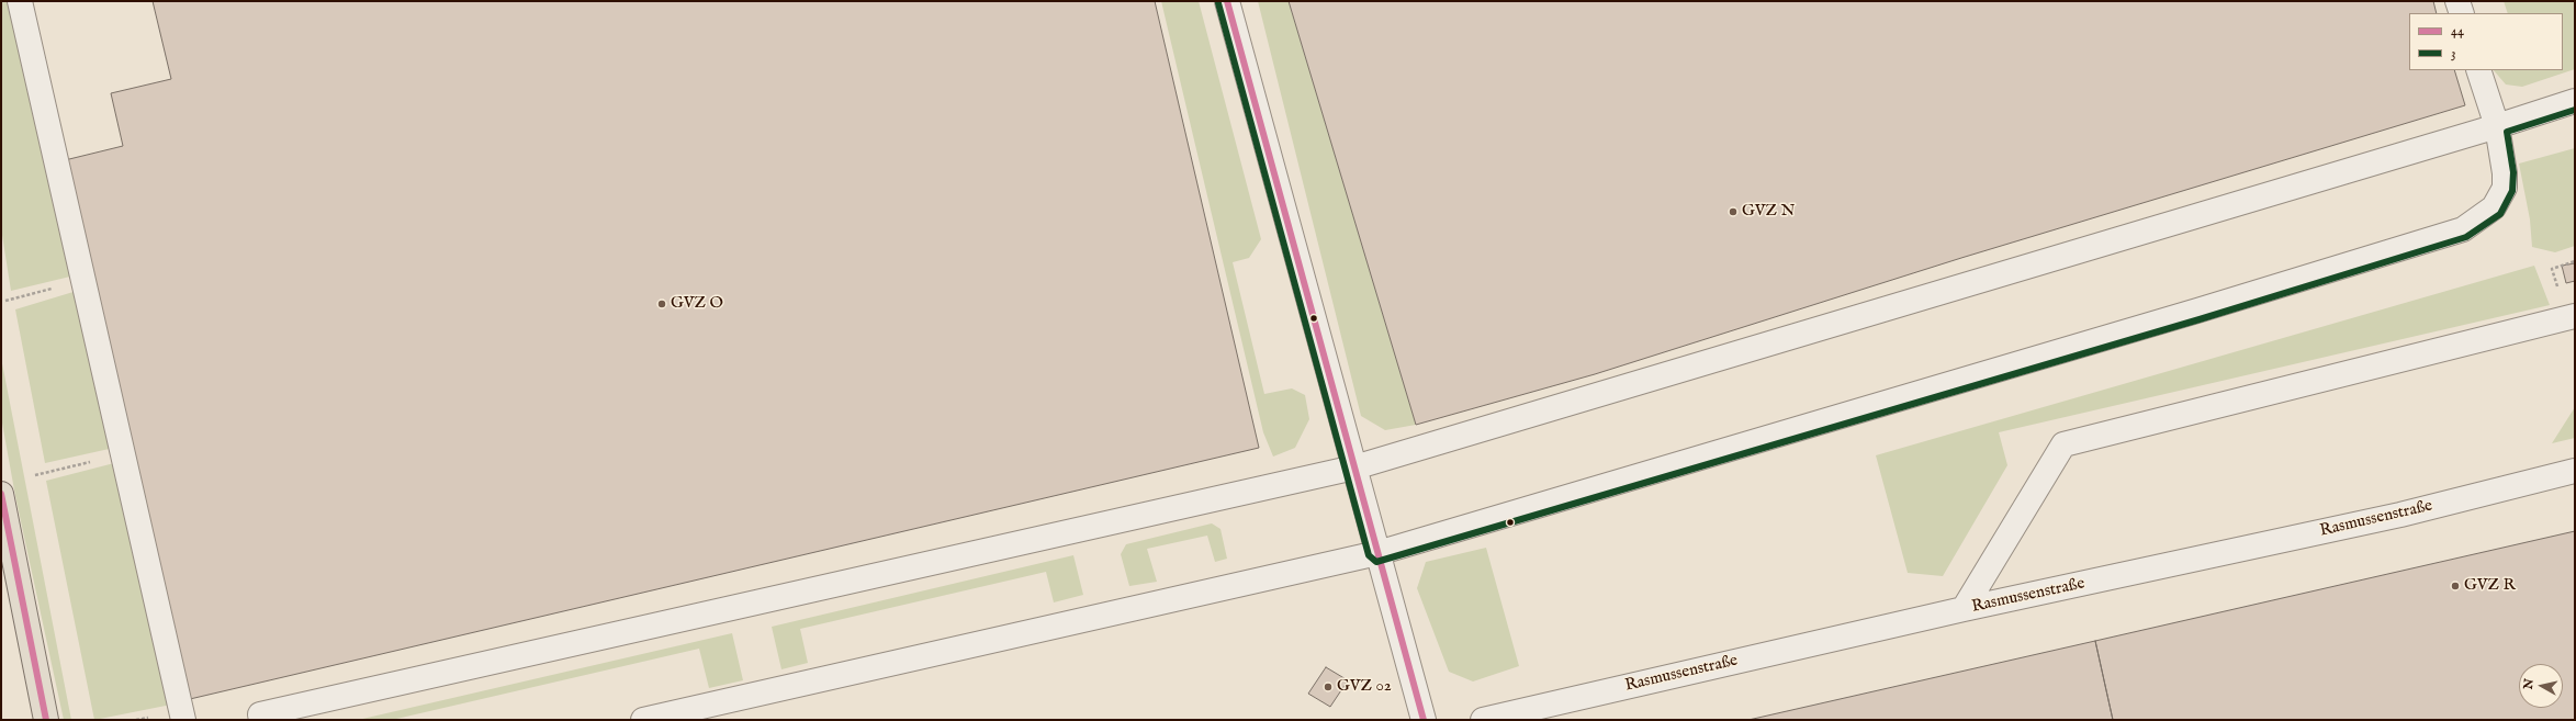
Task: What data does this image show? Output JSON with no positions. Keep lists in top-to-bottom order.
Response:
{
  "streets": {
    "street": ["Rasmussenstraße"]
  },
  "places": [
    "GVZ N",
    "GVZ O",
    "GVZ R",
    "GVZ 02"
  ],
  "lines": ["transit line 44", "transit line 3"],
  "legend": ["44", "3"],
  "north": "left"
}
